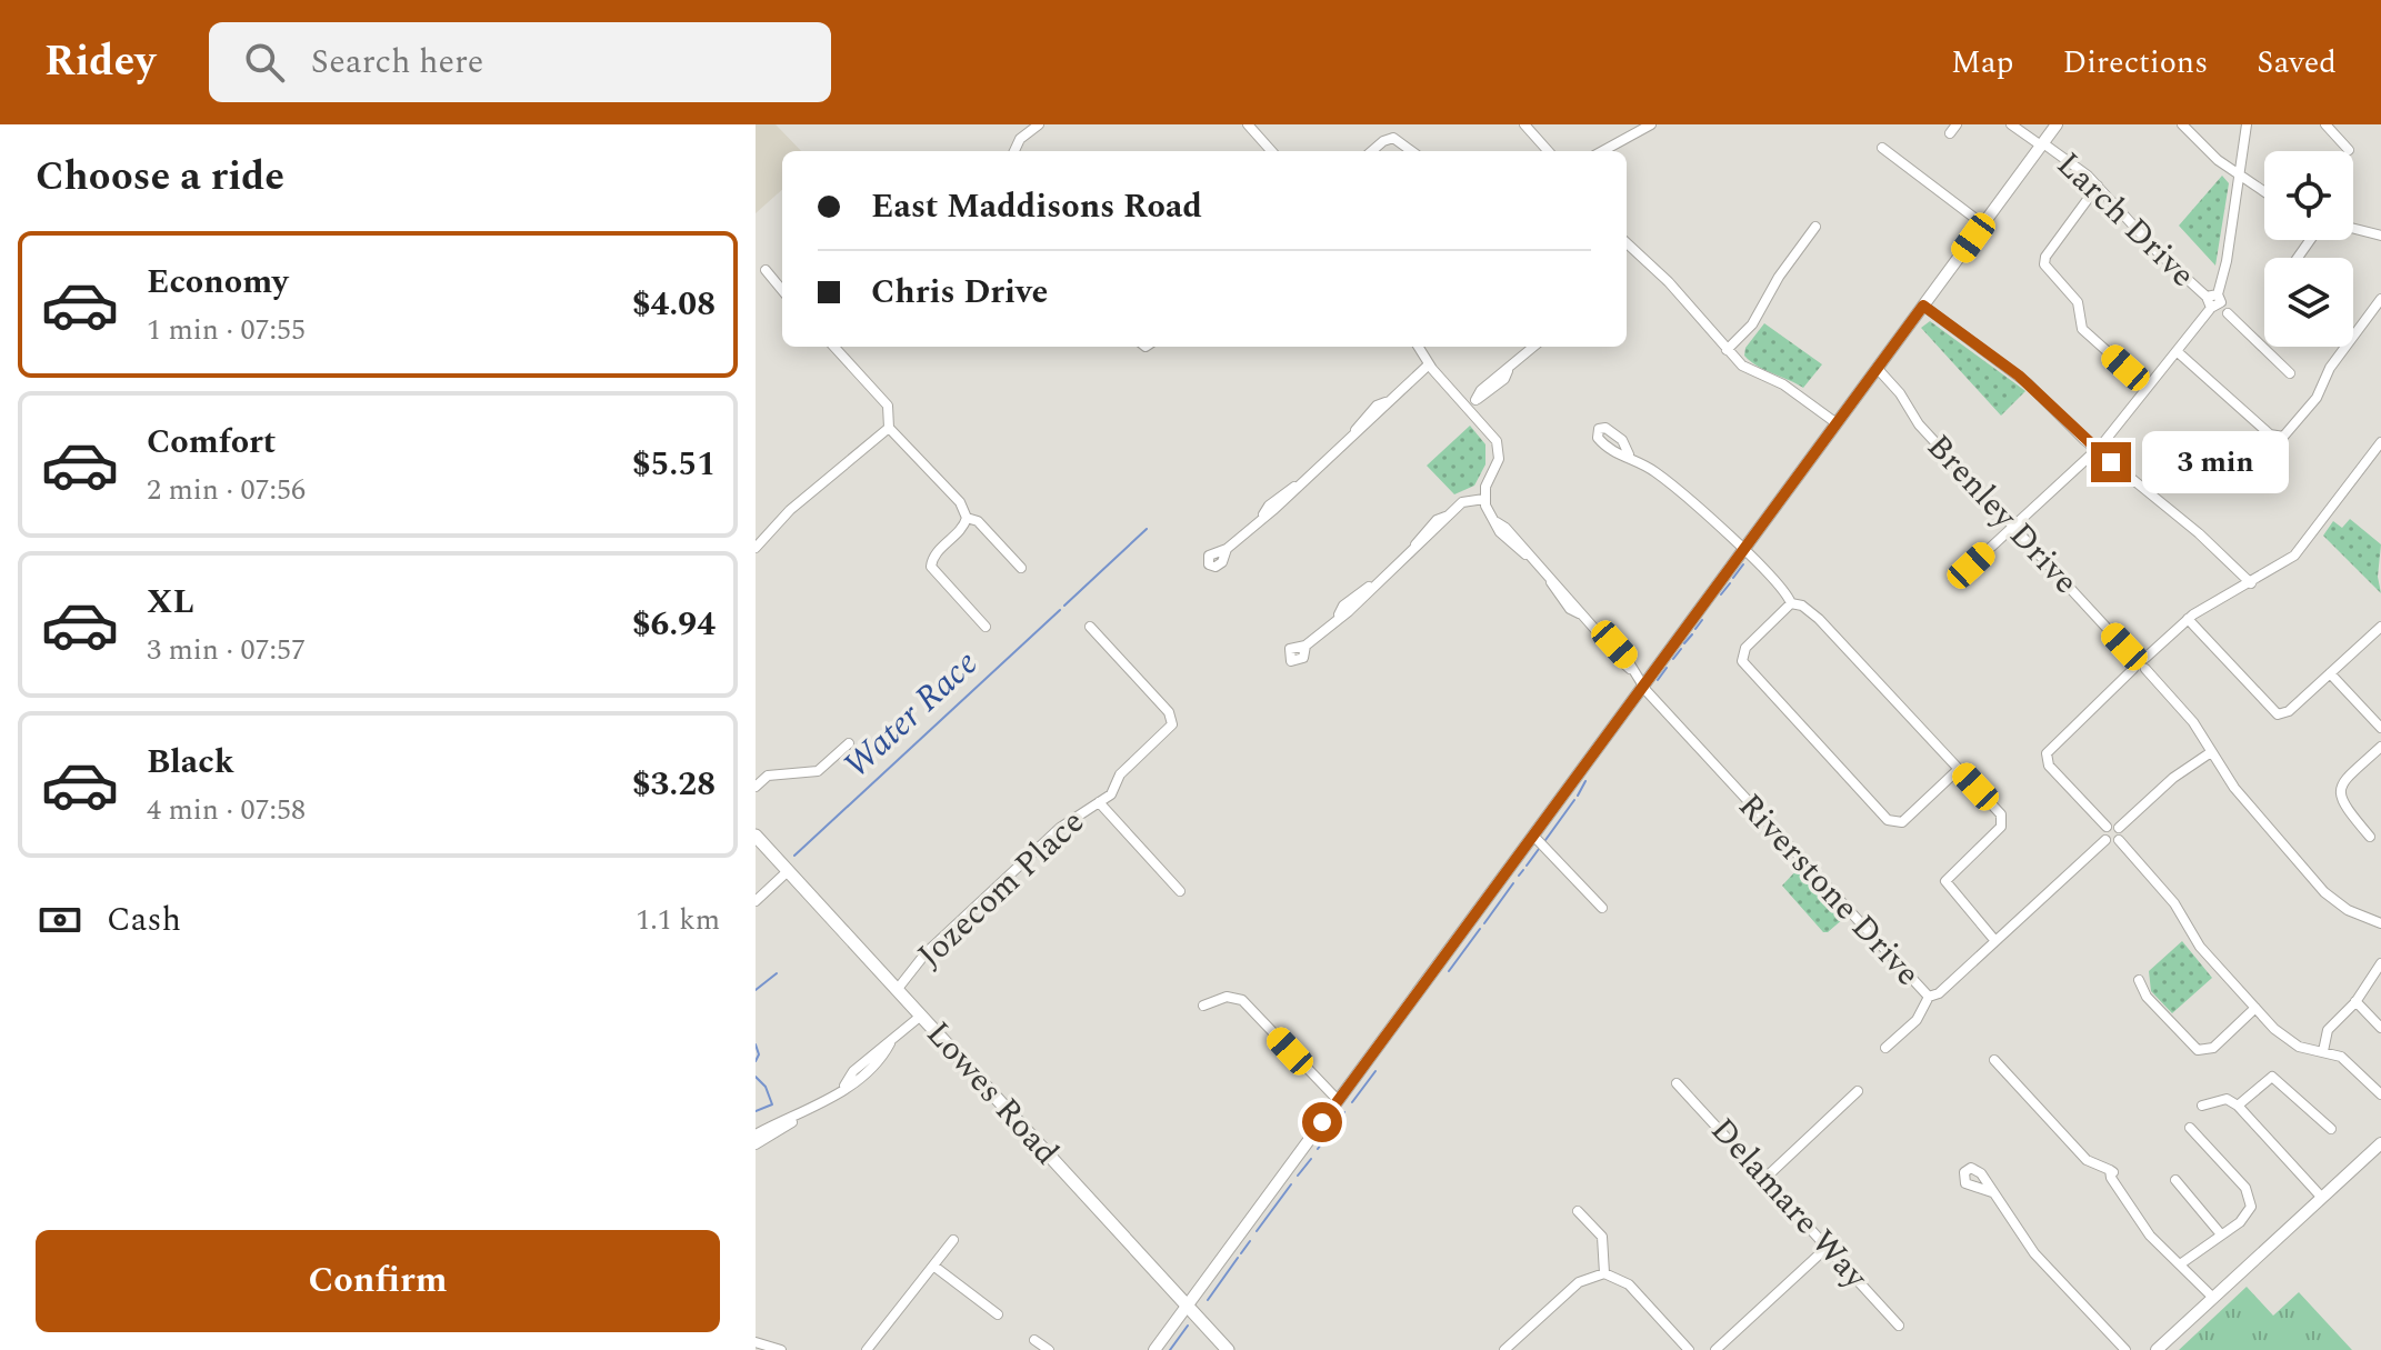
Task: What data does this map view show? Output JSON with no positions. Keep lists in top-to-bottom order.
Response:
{
  "streets": {
    "main road": ["Lowes Road"],
    "street": [
      "Larch Drive",
      "Brenley Drive",
      "Jozecom Place",
      "Riverstone Drive",
      "Delamare Way"
    ]
  },
  "crossings": [
    ["Jozecom Place", "Lowes Road"]
  ],
  "water": ["Water Race"],
  "page": {
    "header": "Ridey",
    "search": "Search here",
    "nav": ["Map", "Directions", "Saved"],
    "heading": "Choose a ride",
    "banner": ["East Maddisons Road", "Chris Drive"],
    "list": [
      {
        "name": "Economy",
        "note": "1 min · 07:55",
        "value": "$4.08"
      },
      {
        "name": "Comfort",
        "note": "2 min · 07:56",
        "value": "$5.51"
      },
      {
        "name": "XL",
        "note": "3 min · 07:57",
        "value": "$6.94"
      },
      {
        "name": "Black",
        "note": "4 min · 07:58",
        "value": "$3.28"
      }
    ],
    "bubble": "3 min",
    "pay": ["Cash", "1.1 km"],
    "buttons": "Confirm"
  }
}
